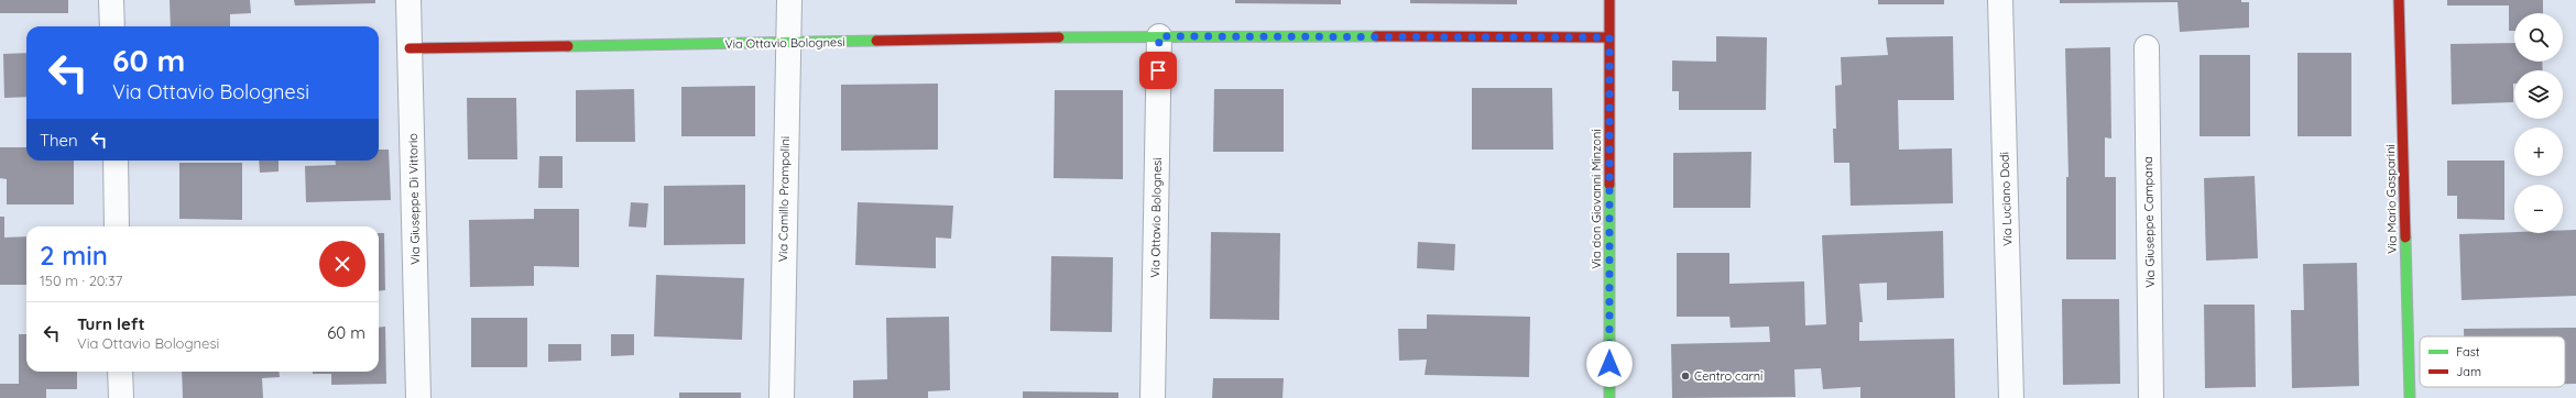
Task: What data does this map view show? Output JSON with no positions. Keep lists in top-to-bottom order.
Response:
{
  "streets": {
    "street": [
      "Via Ottavio Bolognesi",
      "Via Giuseppe Di Vittorio",
      "Via Camillo Prampolini",
      "Via don Giovanni Minzoni",
      "Via Luciano Dodi",
      "Via Mario Gasparini",
      "Via Giuseppe Campana"
    ]
  },
  "crossings": [
    ["Via Ottavio Bolognesi", "Via Giuseppe Di Vittorio"],
    ["Via Ottavio Bolognesi", "Via Camillo Prampolini"],
    ["Via Ottavio Bolognesi", "Via don Giovanni Minzoni"]
  ],
  "places": ["Centro carni"],
  "legend": ["Fast", "Jam"],
  "page": {
    "map_buttons": ["+", "−"],
    "turn": ["60 m", "Via Ottavio Bolognesi"],
    "then": "Then",
    "heading": ["2 min", "150 m · 20:37"],
    "list": [
      {
        "name": "Turn left",
        "note": "Via Ottavio Bolognesi",
        "value": "60 m"
      }
    ]
  }
}
